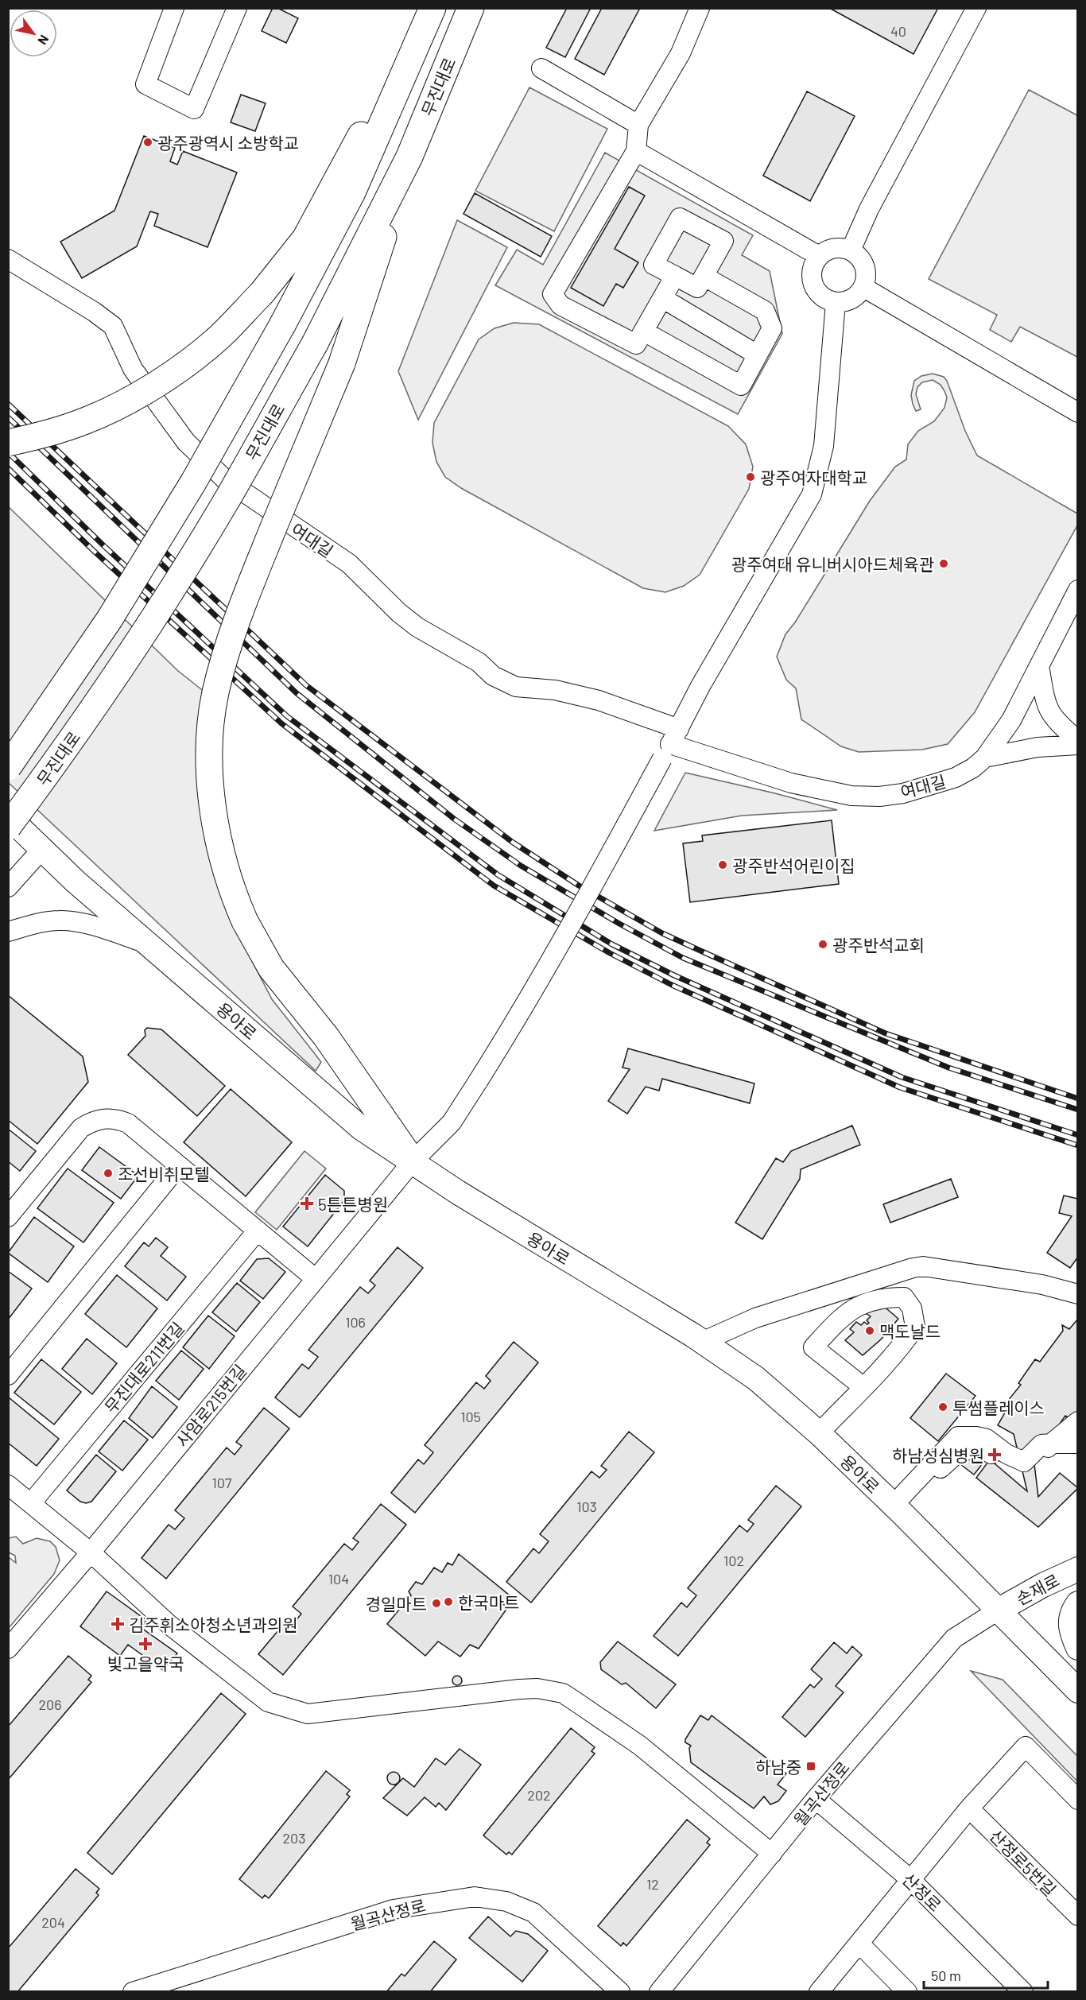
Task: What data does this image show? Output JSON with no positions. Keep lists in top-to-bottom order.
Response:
{
  "streets": {
    "highway": ["무진대로"],
    "main road": ["용아로", "손재로"],
    "street": [
      "여대길",
      "무진대로211번길",
      "사암로215번길",
      "월곡산정로",
      "산정로5번길",
      "산정로"
    ]
  },
  "crossings": [
    ["여대길", "사암로215번길"],
    ["용아로", "사암로215번길"],
    ["용아로", "손재로"],
    ["용아로", "월곡산정로"],
    ["손재로", "월곡산정로"],
    ["월곡산정로", "산정로"]
  ],
  "places": {
    "other": [
      "광주광역시 소방학교",
      "광주여자대학교",
      "광주여대 유니버시아드체육관",
      "광주반석어린이집",
      "광주반석교회",
      "조선비취모텔",
      "맥도날드",
      "투썸플레이스",
      "한국마트",
      "경일마트"
    ],
    "health": [
      "5튼튼병원",
      "하남성심병원",
      "김주휘소아청소년과의원",
      "빛고을약국"
    ],
    "transit": ["하남중"]
  },
  "house_numbers": [
    "40",
    "106",
    "105",
    "107",
    "103",
    "102",
    "104",
    "206",
    "202",
    "203",
    "12",
    "204"
  ],
  "scale_bar": "50 m",
  "north": "bottom right"
}
